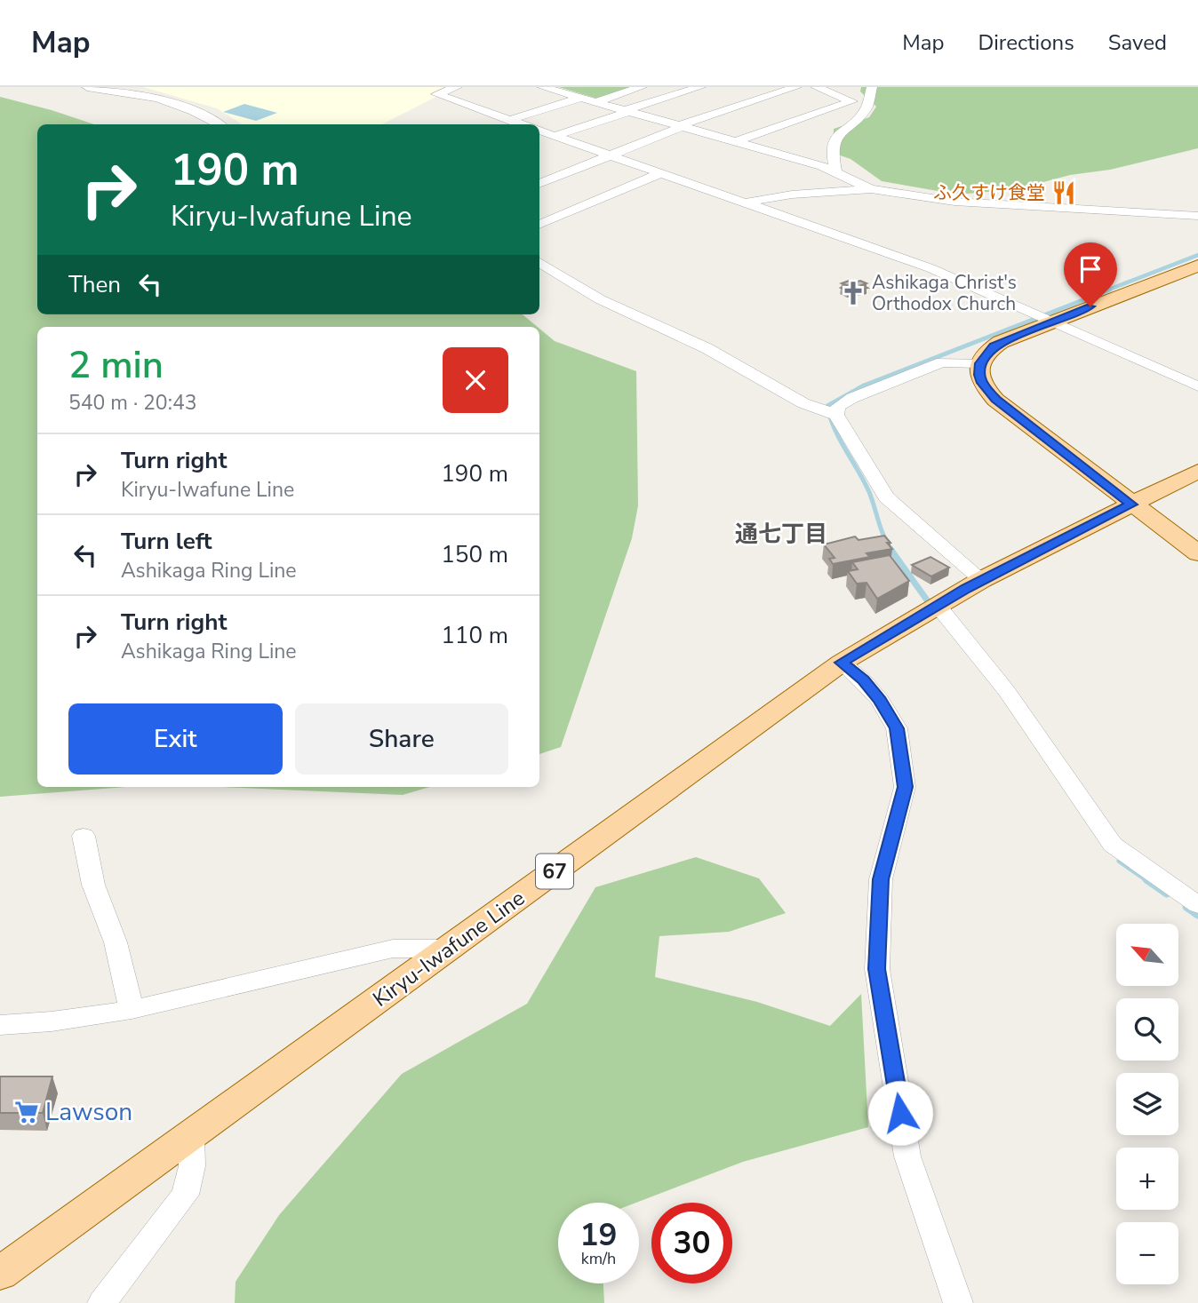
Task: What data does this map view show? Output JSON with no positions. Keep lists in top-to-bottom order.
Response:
{
  "streets": {
    "main road": ["67", "Kiryu-Iwafune Line"]
  },
  "crossings": [
    ["67", "Kiryu-Iwafune Line"]
  ],
  "districts": ["通七丁目"],
  "places": {
    "restaurant": ["ふ久すけ食堂"],
    "church": ["Ashikaga Christ's Orthodox Church"],
    "supermarket": ["Lawson"]
  },
  "north": "top left",
  "page": {
    "header": "Map",
    "nav": ["Map", "Directions", "Saved"],
    "turn": ["190 m", "Kiryu-Iwafune Line"],
    "then": "Then",
    "heading": ["2 min", "540 m · 20:43"],
    "list": [
      {
        "name": "Turn right",
        "note": "Kiryu-Iwafune Line",
        "value": "190 m"
      },
      {
        "name": "Turn left",
        "note": "Ashikaga Ring Line",
        "value": "150 m"
      },
      {
        "name": "Turn right",
        "note": "Ashikaga Ring Line",
        "value": "110 m"
      }
    ],
    "buttons": ["Exit", "Share"],
    "map_buttons": ["+", "−"],
    "speed": "19 km/h",
    "limit": "30"
  }
}
